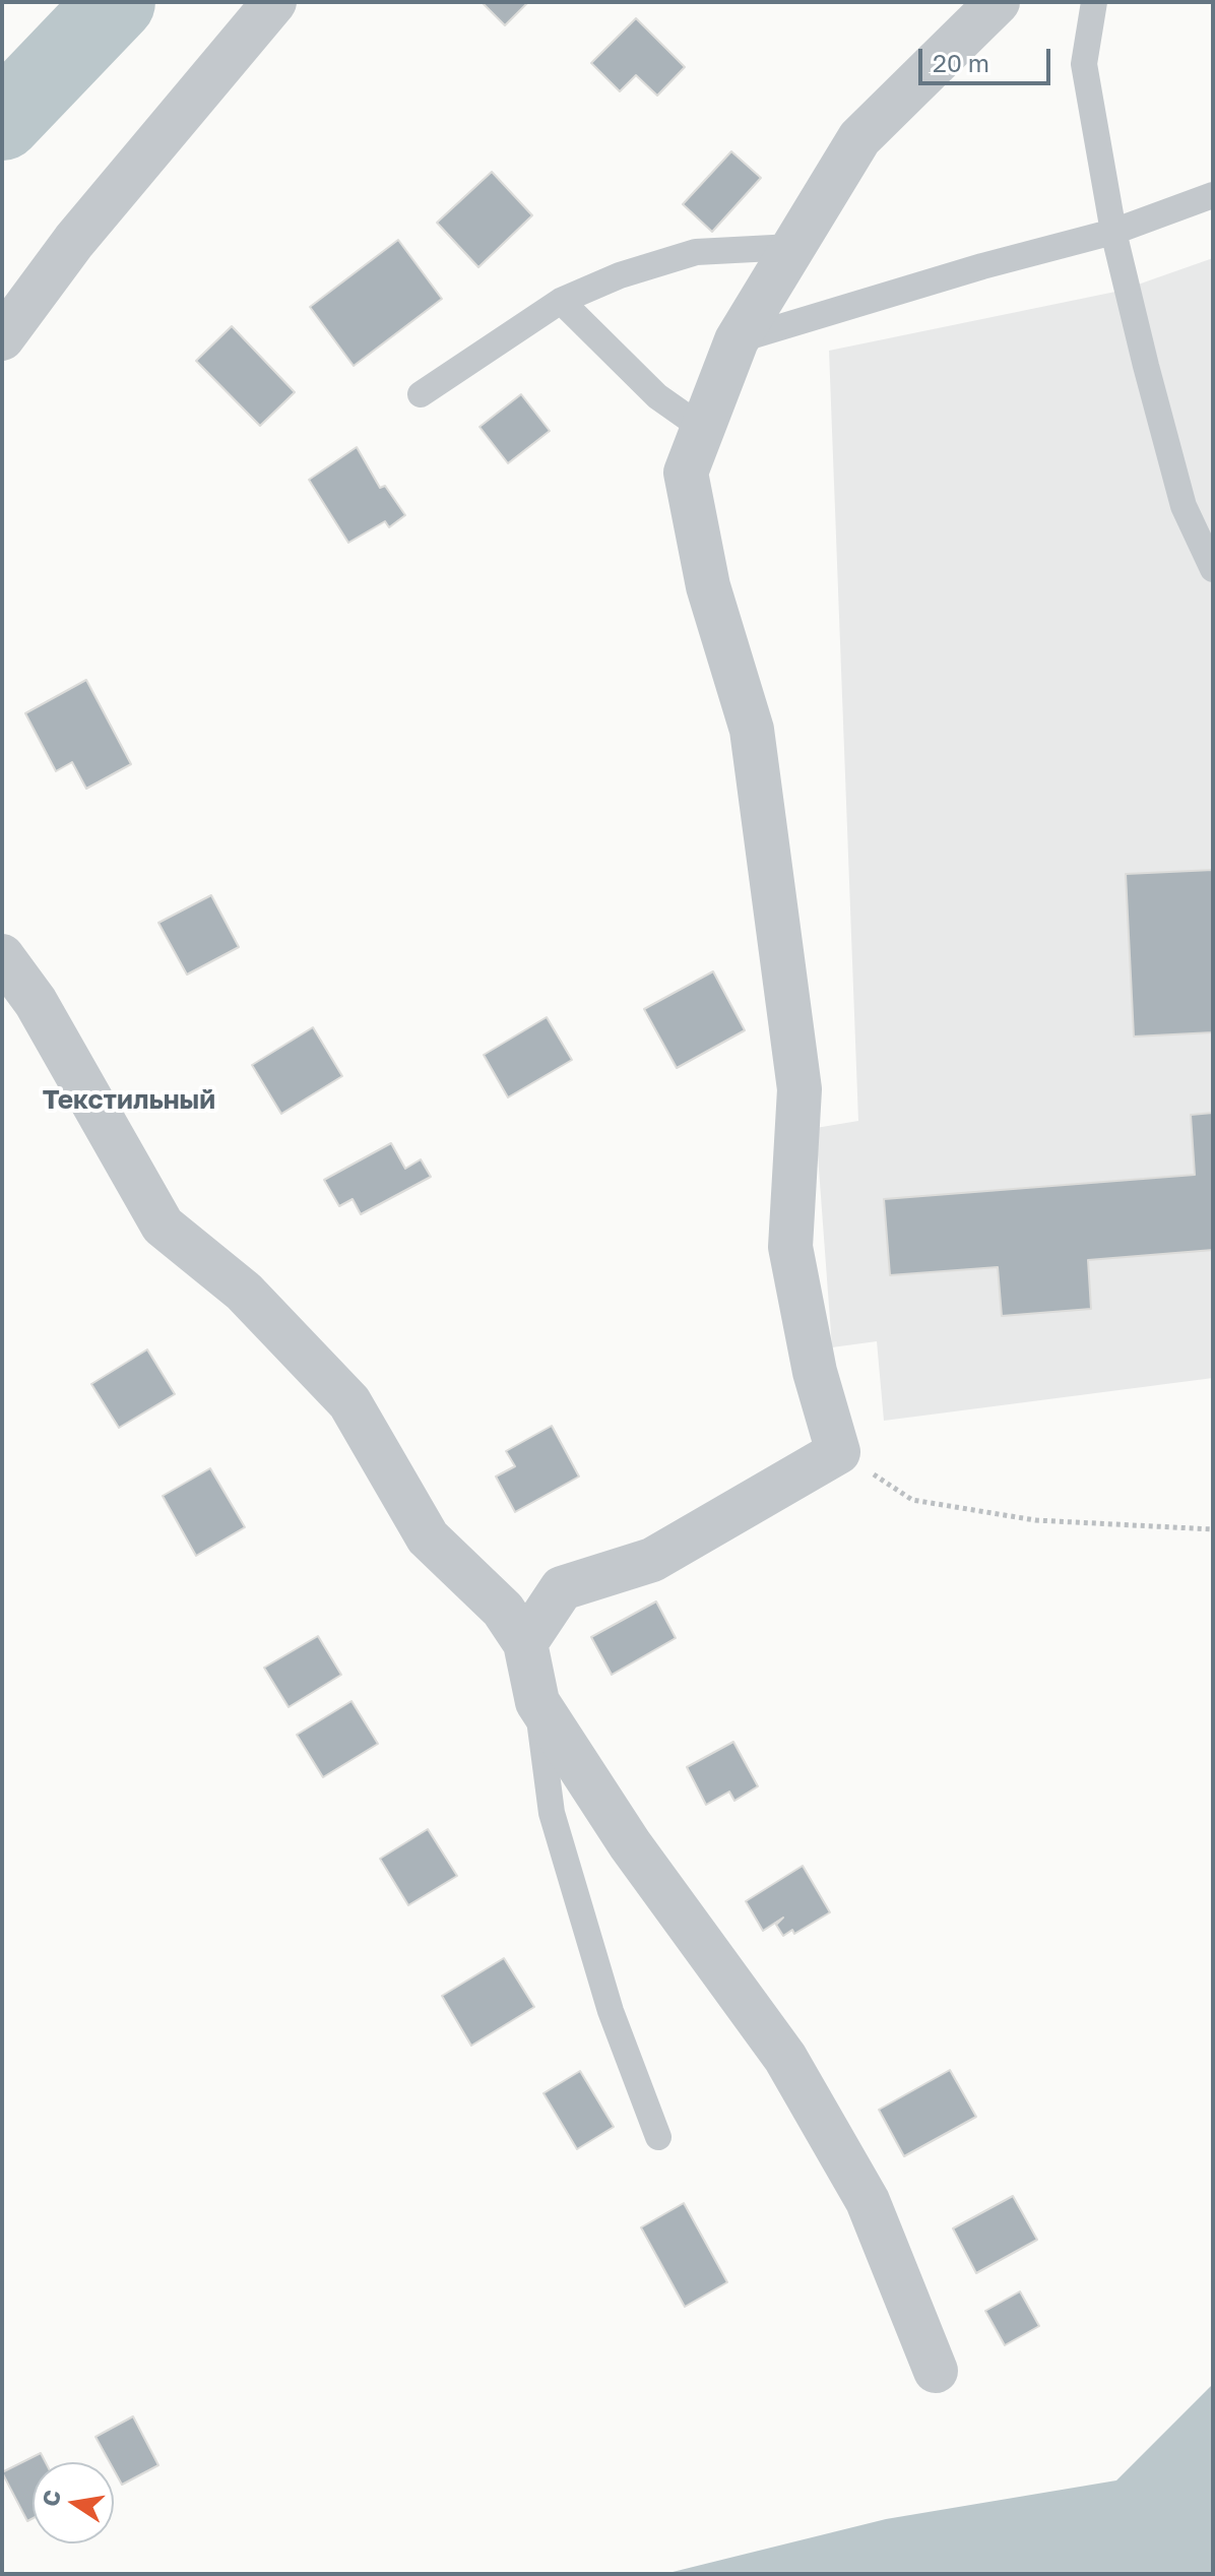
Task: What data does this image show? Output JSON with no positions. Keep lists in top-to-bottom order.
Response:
{
  "districts": ["Текстильный"],
  "scale_bar": "20 m",
  "north": "left"
}
